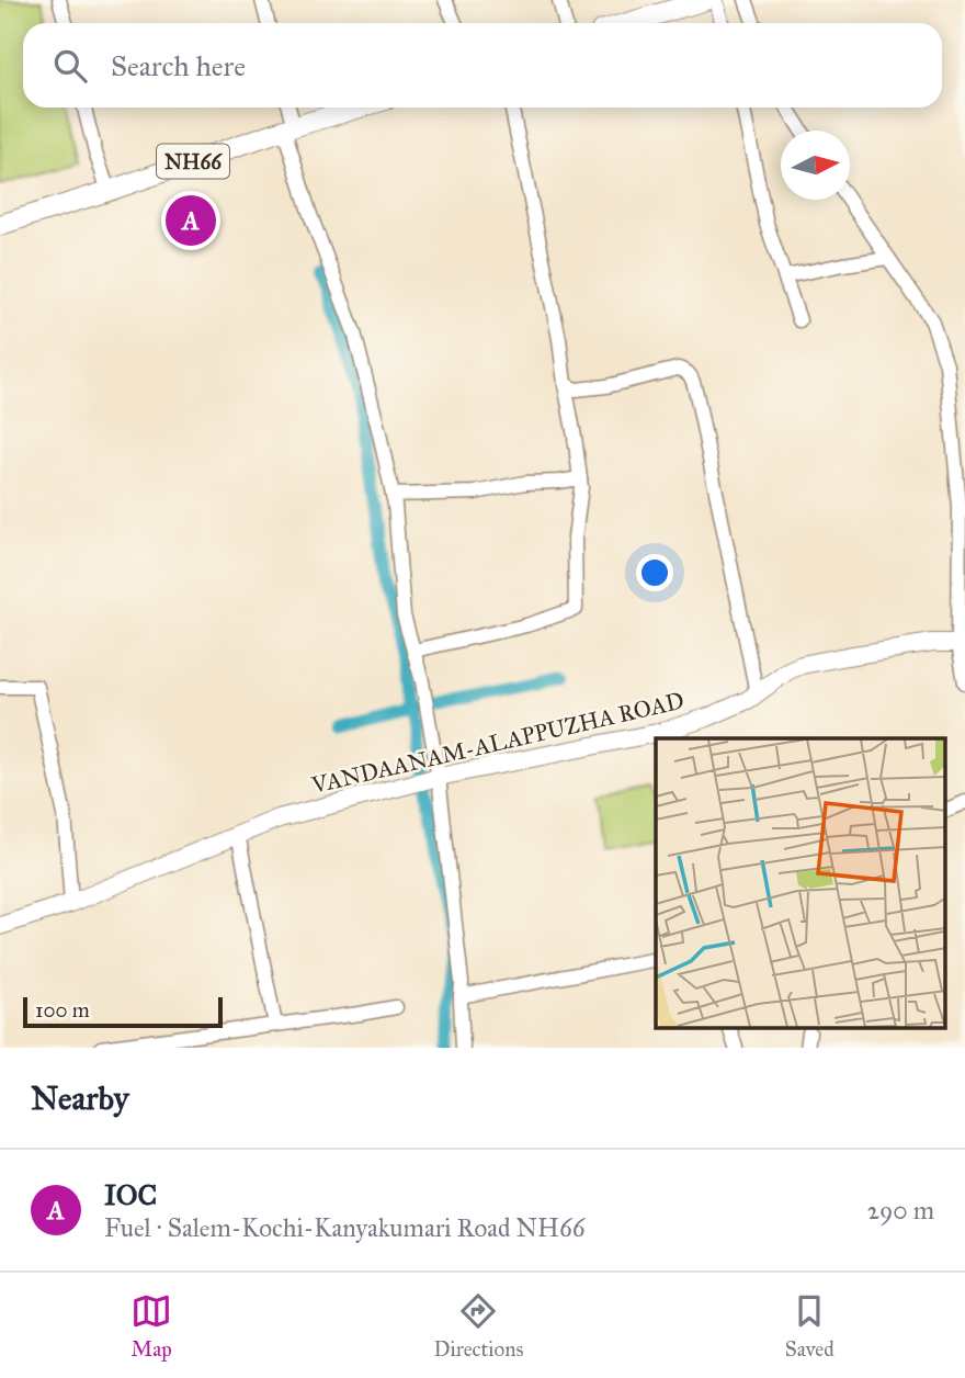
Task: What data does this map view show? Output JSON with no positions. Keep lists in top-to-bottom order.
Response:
{
  "streets": {
    "highway": ["NH66"],
    "main road": ["VANDAANAM-ALAPPUZHA ROAD"]
  },
  "scale_bar": "100 m",
  "north": "right",
  "page": {
    "search": "Search here",
    "pins": "A",
    "scale": "100 m",
    "heading": "Nearby",
    "list": [
      {
        "mark": "A",
        "name": "IOC",
        "note": "Fuel · Salem-Kochi-Kanyakumari Road NH66",
        "value": "290 m"
      }
    ],
    "nav": ["Map", "Directions", "Saved"]
  }
}
